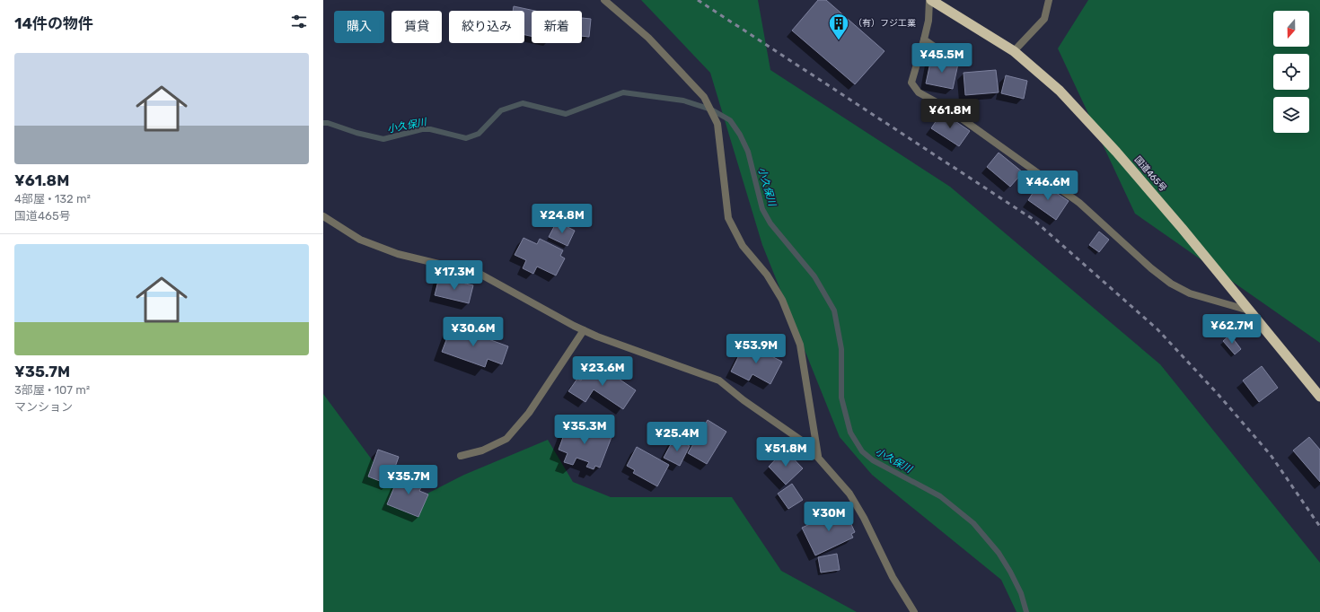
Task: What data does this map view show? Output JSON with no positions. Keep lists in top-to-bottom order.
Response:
{
  "streets": {
    "highway": ["国道465号"]
  },
  "water": ["小久保川"],
  "places": {
    "building": ["（有）フジ工業"]
  },
  "north": "bottom",
  "page": {
    "heading": "14件の物件",
    "chip": [
      "購入",
      "賃貸",
      "絞り込み",
      "新着"
    ],
    "list": [
      {
        "name": "¥61.8M",
        "note": "4部屋 · 132 m² · 国道465号"
      },
      {
        "name": "¥35.7M",
        "note": "3部屋 · 107 m² · マンション"
      }
    ],
    "price": [
      "¥45.5M",
      "¥61.8M",
      "¥46.6M",
      "¥24.8M",
      "¥17.3M",
      "¥62.7M",
      "¥30.6M",
      "¥53.9M",
      "¥23.6M",
      "¥35.3M",
      "¥25.4M",
      "¥51.8M",
      "¥35.7M",
      "¥30M"
    ]
  }
}
